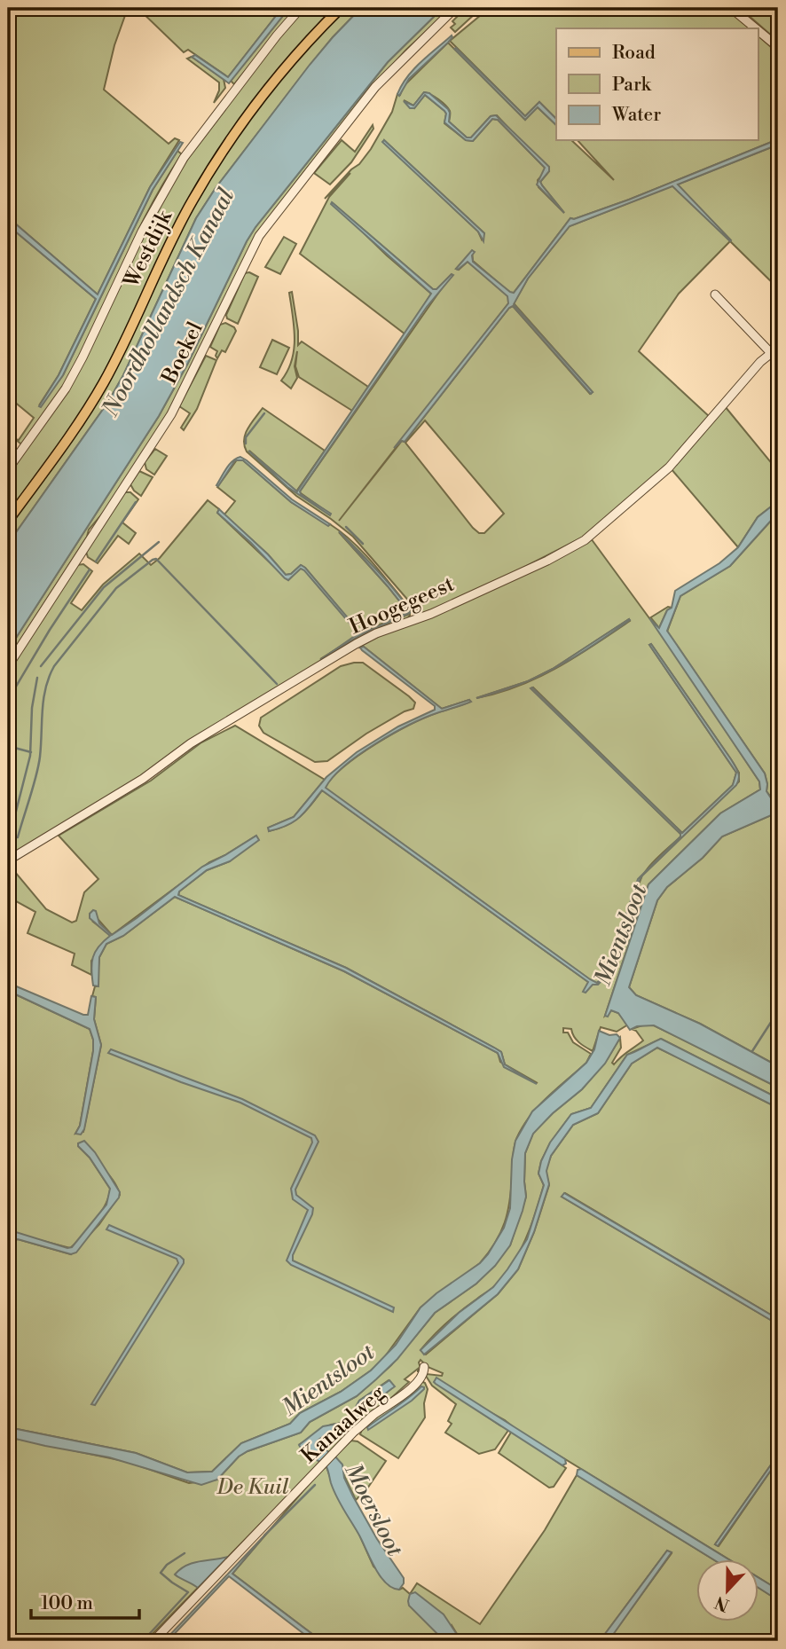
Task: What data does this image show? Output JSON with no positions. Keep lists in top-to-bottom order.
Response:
{
  "streets": {
    "main road": ["Westdijk"],
    "street": ["Boekel", "Hoogegeest", "Kanaalweg"]
  },
  "water": ["Noordhollandsch Kanaal", "Mientsloot", "Moersloot"],
  "parks": ["De Kuil"],
  "legend": ["Road", "Park", "Water"],
  "scale_bar": "100 m",
  "north": "bottom"
}
